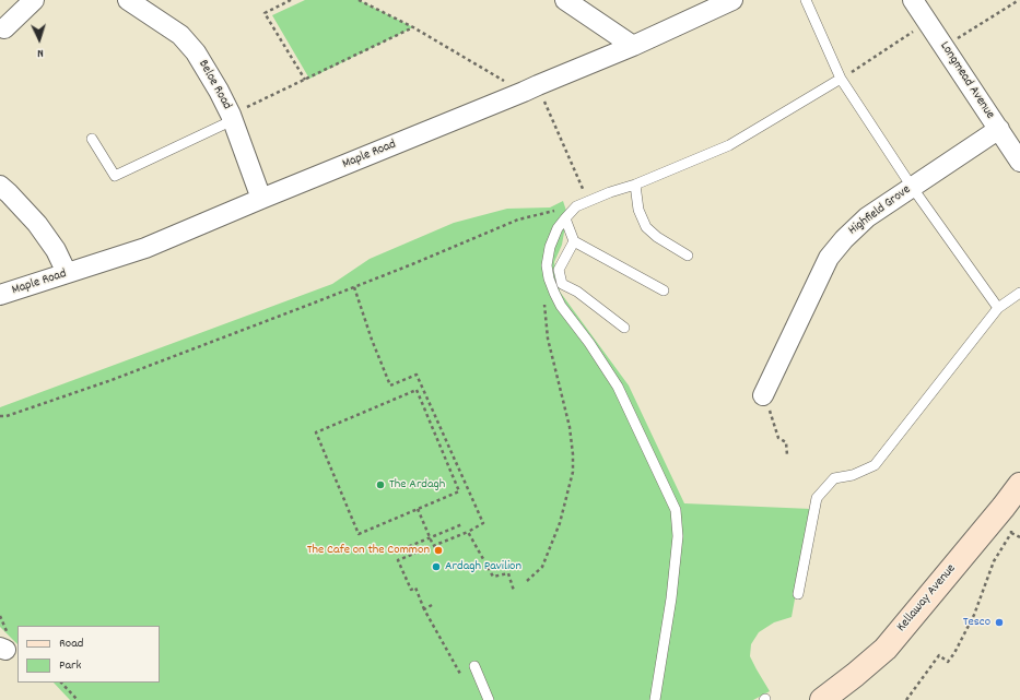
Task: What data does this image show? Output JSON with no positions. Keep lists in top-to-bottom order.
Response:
{
  "streets": {
    "main road": ["Kellaway Avenue"],
    "street": [
      "Longmead Avenue",
      "Beloe Road",
      "Maple Road",
      "Highfield Grove"
    ]
  },
  "crossings": [
    ["Longmead Avenue", "Highfield Grove"],
    ["Beloe Road", "Maple Road"]
  ],
  "places": [
    "The Ardagh",
    "The Cafe on the Common",
    "Ardagh Pavilion",
    "Tesco"
  ],
  "legend": ["Road", "Park"],
  "north": "bottom"
}
